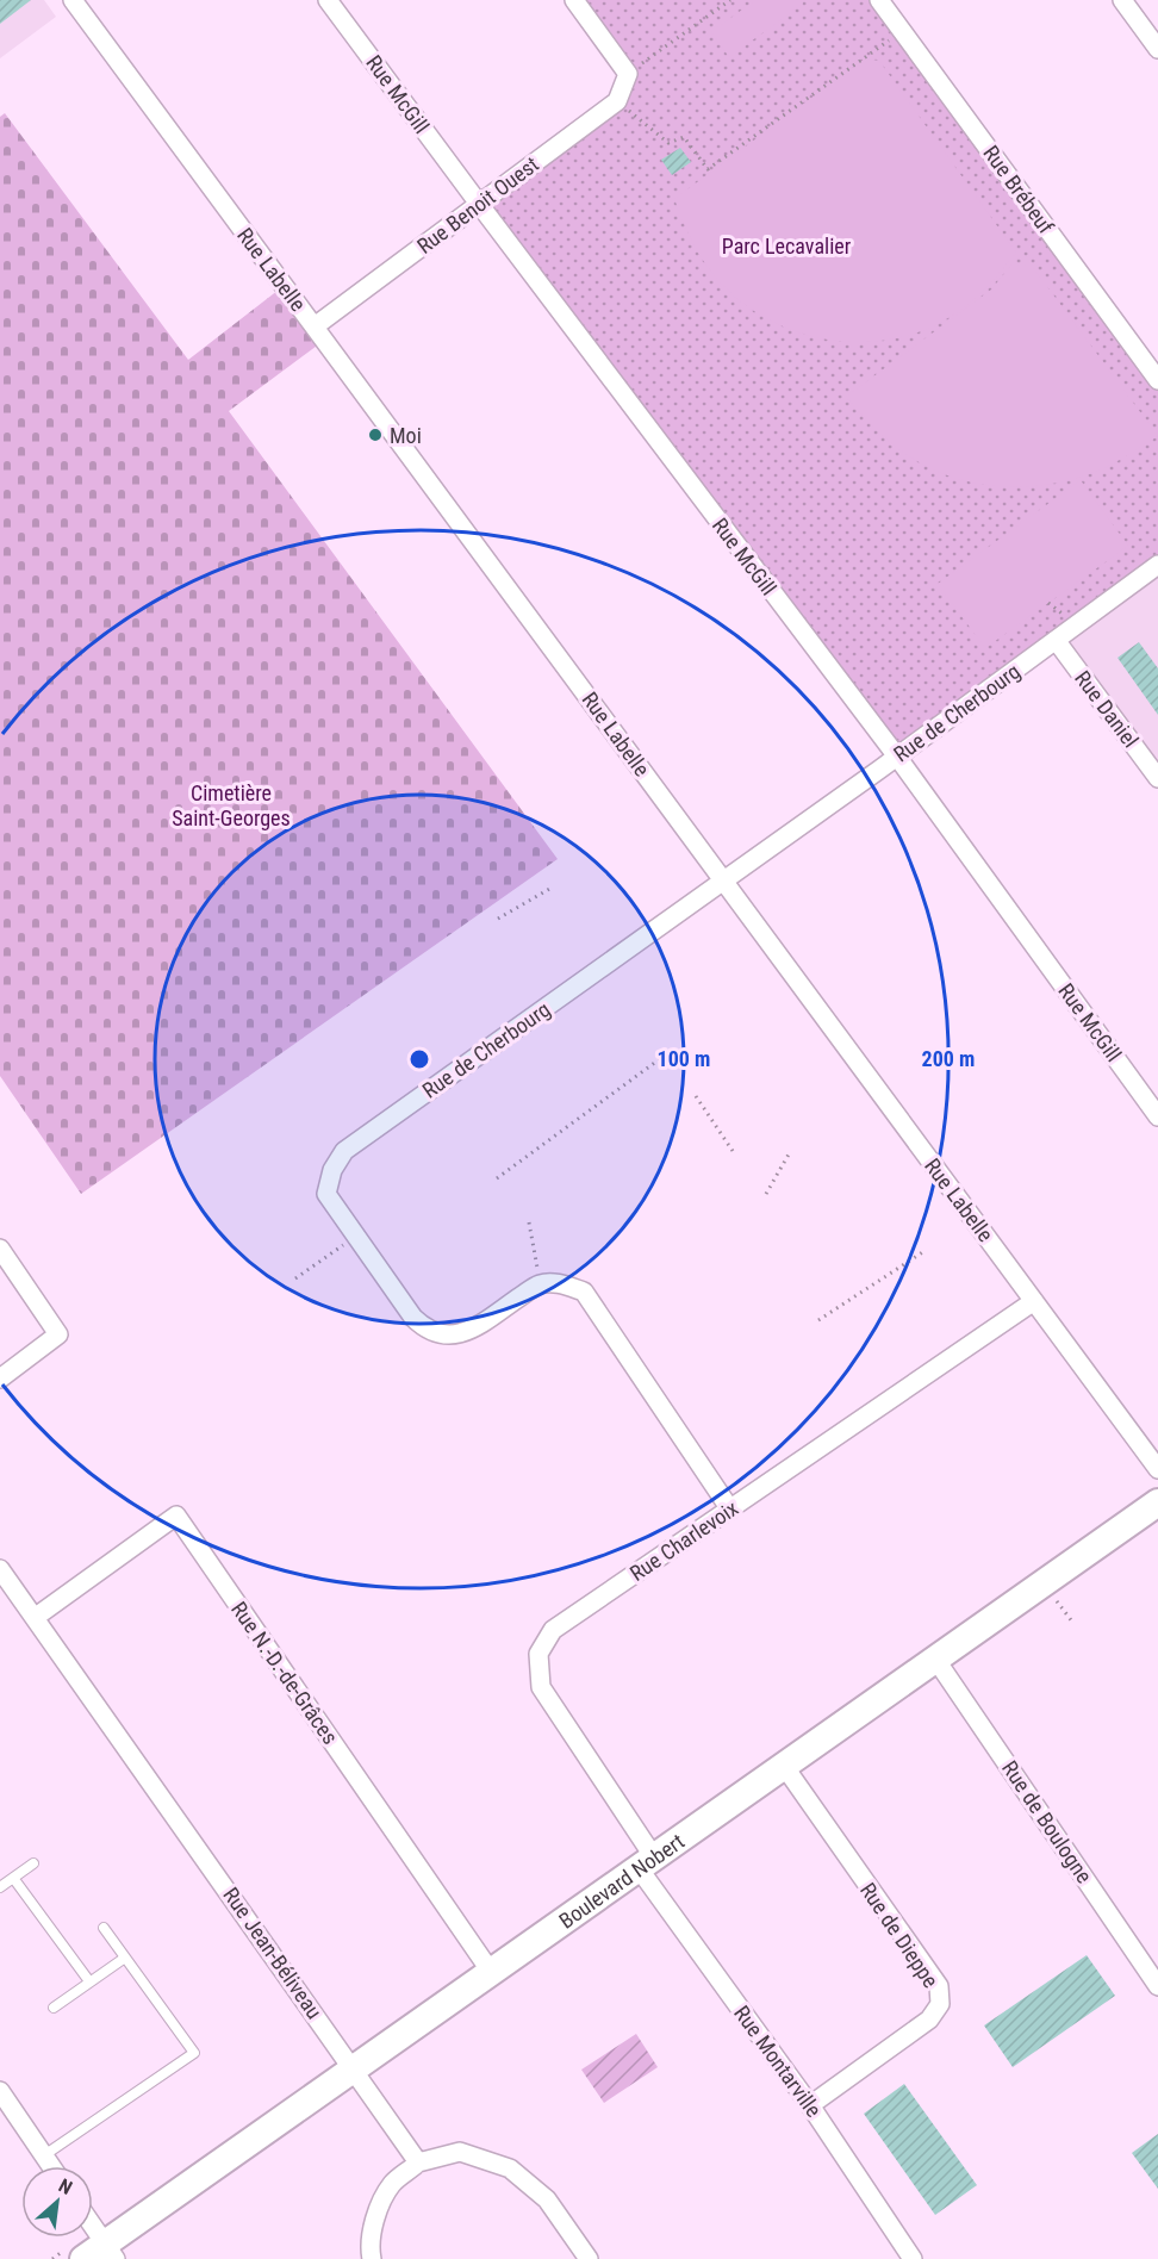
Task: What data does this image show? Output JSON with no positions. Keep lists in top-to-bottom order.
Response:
{
  "streets": {
    "street": [
      "Rue McGill",
      "Rue Brébeuf",
      "Rue Benoit Ouest",
      "Rue Labelle",
      "Rue Daniel",
      "Rue de Cherbourg",
      "Rue Charlevoix",
      "Rue N.-D.-de-Grâces",
      "Rue de Boulogne",
      "Boulevard Nobert",
      "Rue de Dieppe",
      "Rue Jean-Béliveau",
      "Rue Montarville"
    ]
  },
  "crossings": [
    ["Rue McGill", "Rue Benoit Ouest"],
    ["Rue McGill", "Rue de Cherbourg"],
    ["Rue Benoit Ouest", "Rue Labelle"],
    ["Rue Labelle", "Rue de Cherbourg"],
    ["Rue Labelle", "Rue Charlevoix"],
    ["Rue Daniel", "Rue de Cherbourg"],
    ["Rue Charlevoix", "Boulevard Nobert"],
    ["Rue Charlevoix", "Rue Montarville"],
    ["Rue N.-D.-de-Grâces", "Boulevard Nobert"],
    ["Rue N.-D.-de-Grâces", "Rue Jean-Béliveau"],
    ["Rue de Boulogne", "Boulevard Nobert"],
    ["Boulevard Nobert", "Rue de Dieppe"],
    ["Boulevard Nobert", "Rue Jean-Béliveau"],
    ["Boulevard Nobert", "Rue Montarville"],
    ["Rue de Dieppe", "Rue Montarville"]
  ],
  "parks": ["Parc Lecavalier", "Cimetière Saint-Georges"],
  "places": ["Moi"],
  "north": "top right",
  "rings": ["100 m", "200 m"]
}
